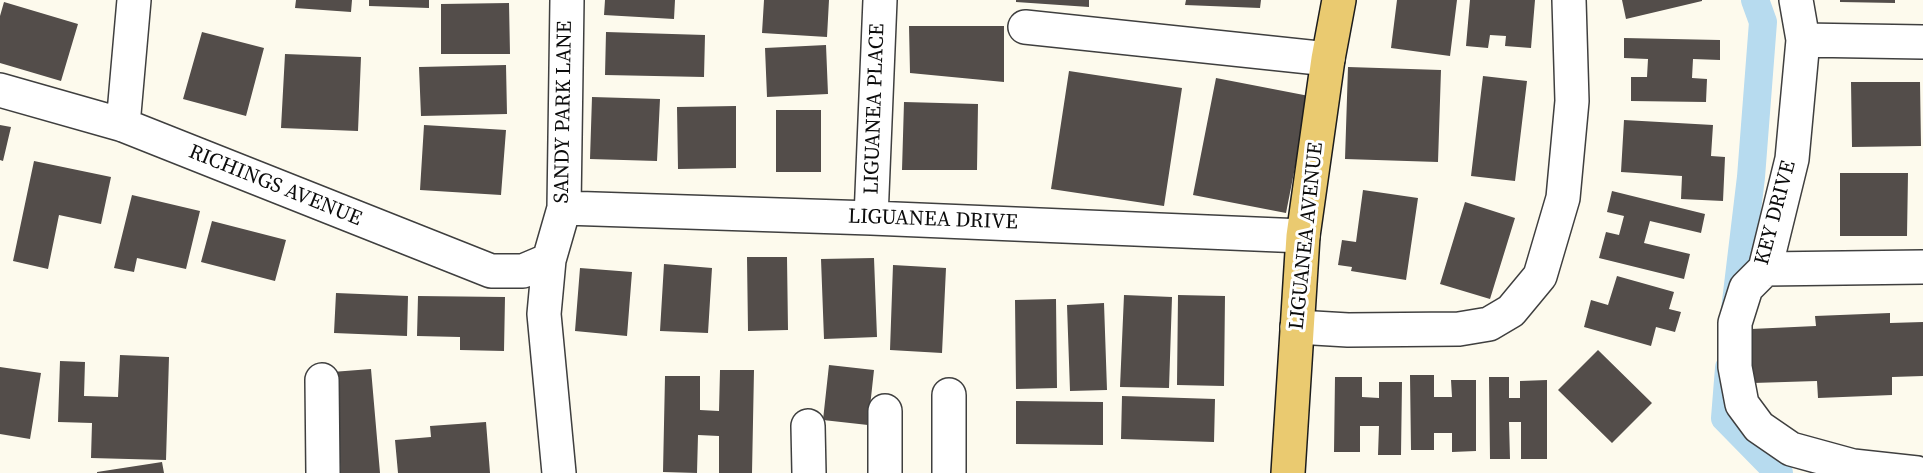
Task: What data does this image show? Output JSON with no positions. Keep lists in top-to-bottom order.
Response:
{
  "streets": {
    "main road": ["LIGUANEA AVENUE"],
    "street": [
      "LIGUANEA PLACE",
      "SANDY PARK LANE",
      "RICHINGS AVENUE",
      "KEY DRIVE",
      "LIGUANEA DRIVE"
    ]
  },
  "crossings": [
    ["LIGUANEA PLACE", "LIGUANEA DRIVE"],
    ["SANDY PARK LANE", "RICHINGS AVENUE"],
    ["SANDY PARK LANE", "LIGUANEA DRIVE"],
    ["LIGUANEA DRIVE", "LIGUANEA AVENUE"]
  ]
}
